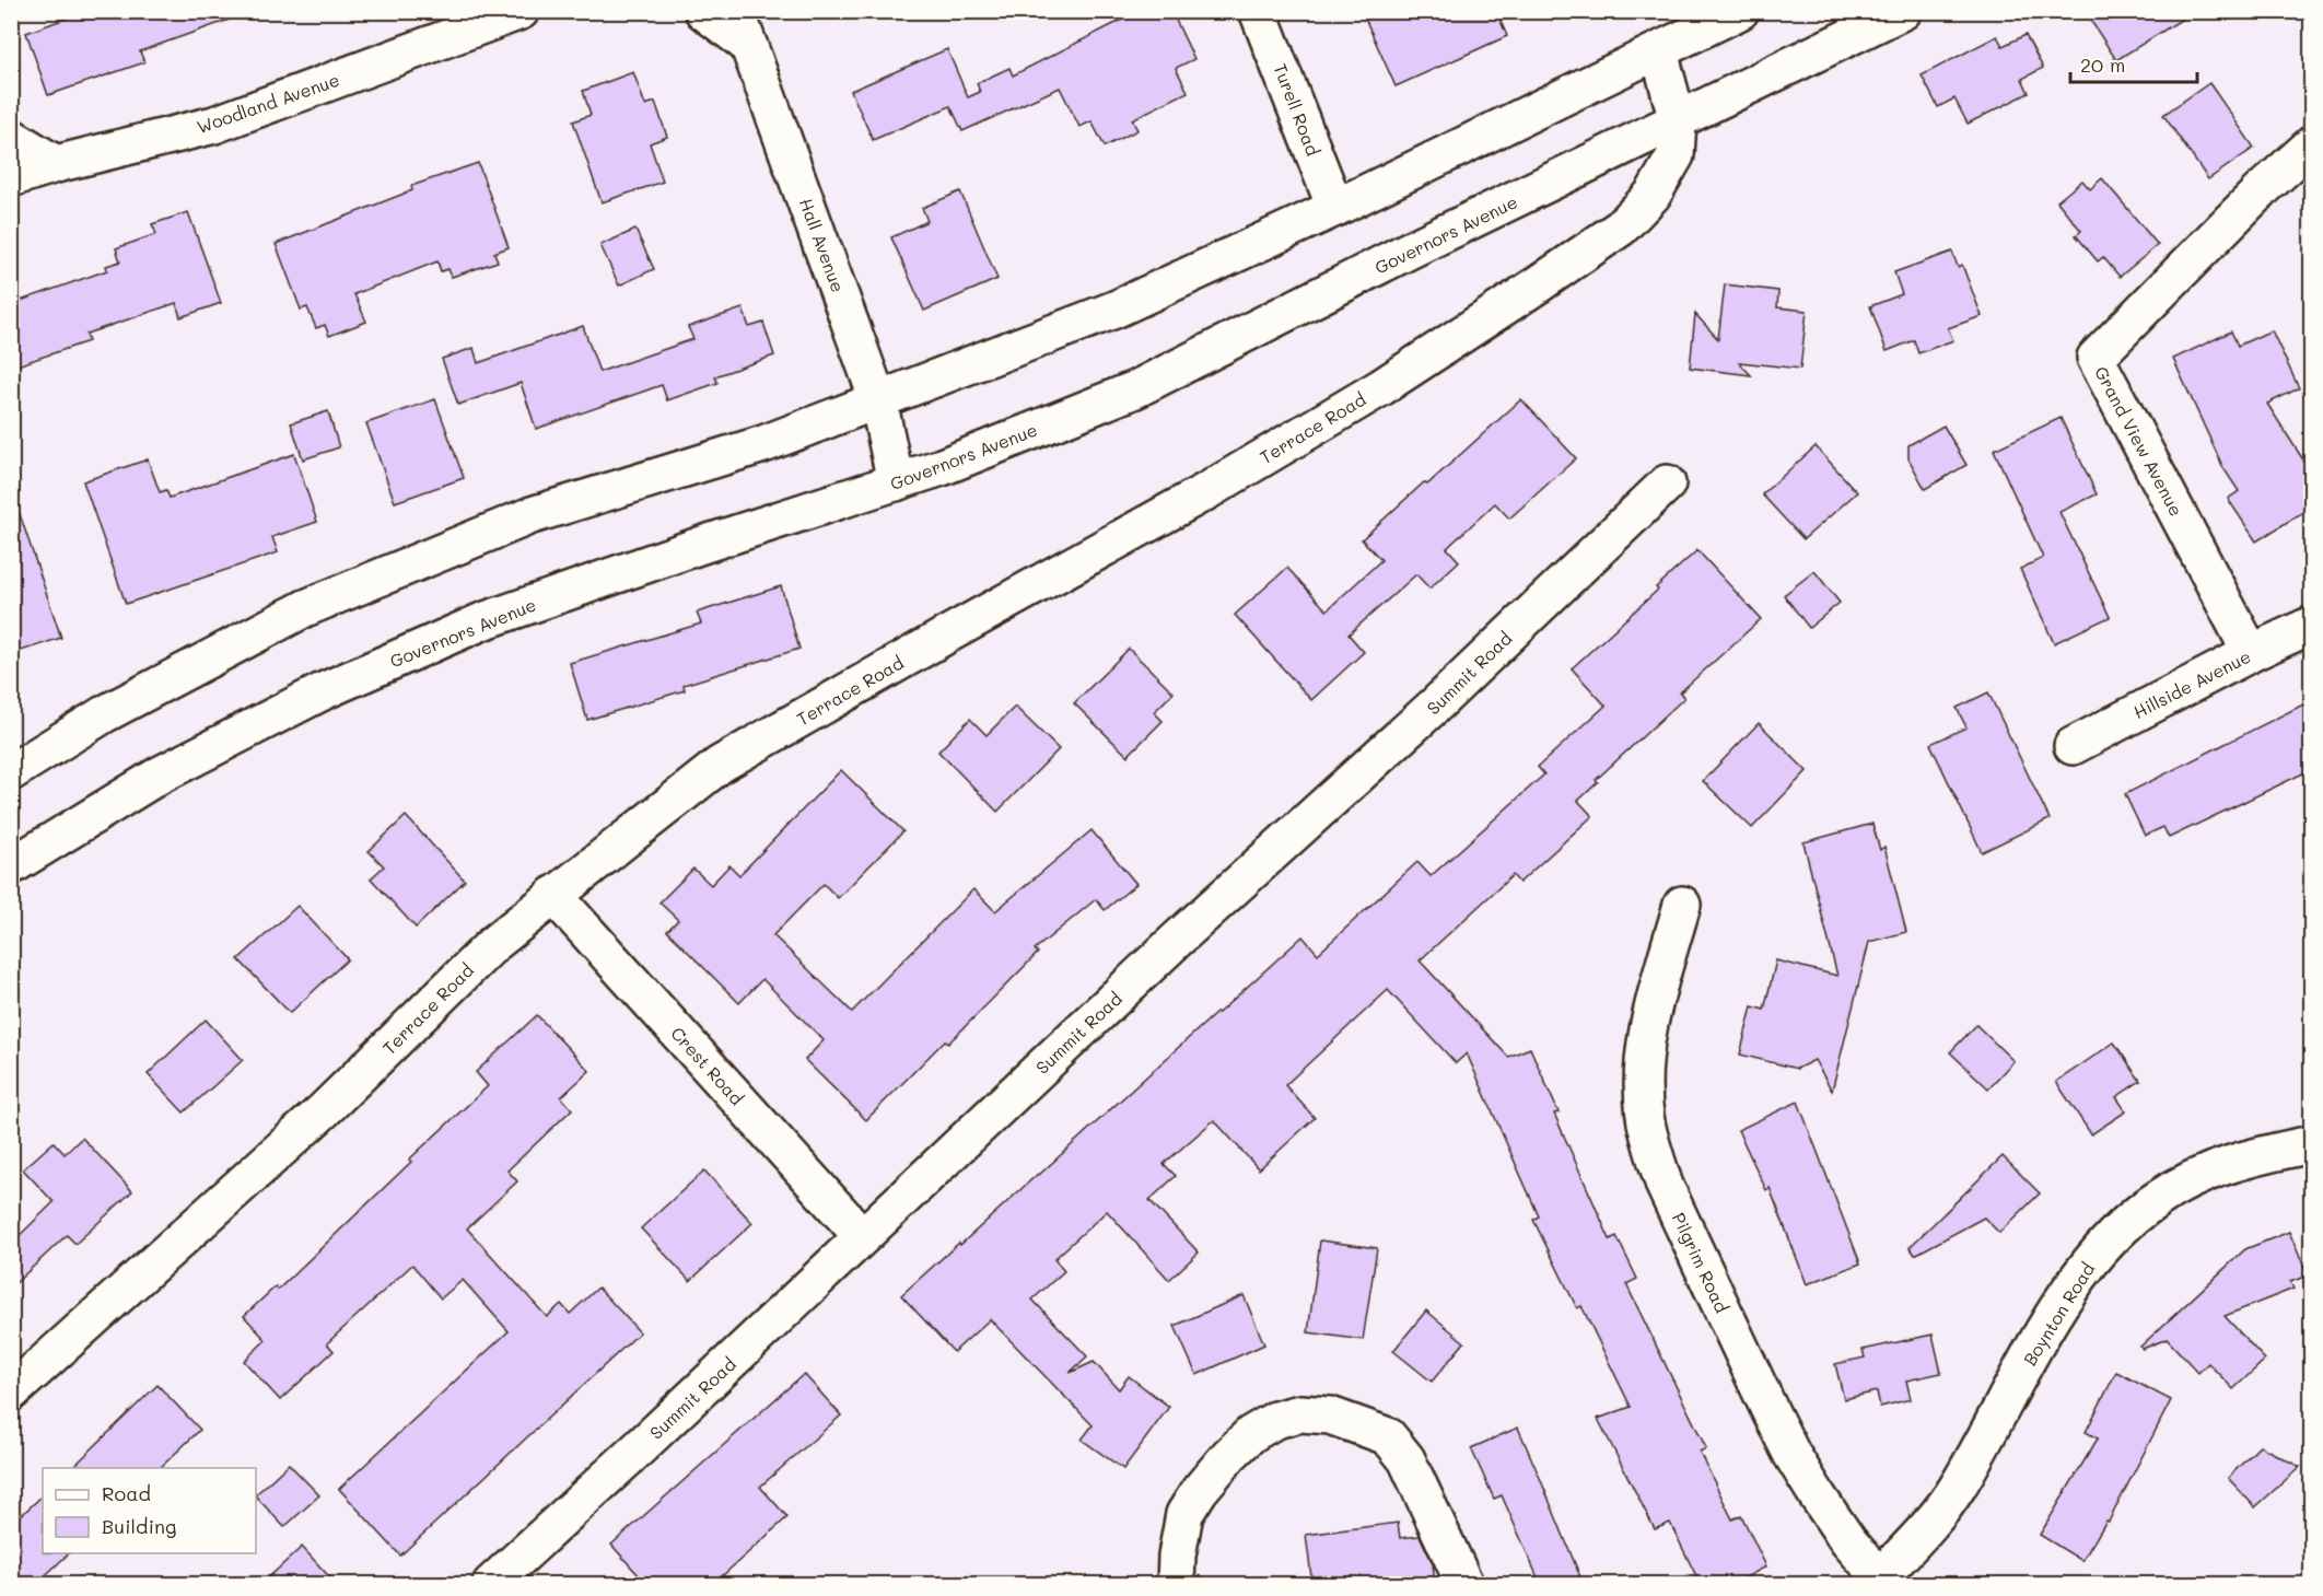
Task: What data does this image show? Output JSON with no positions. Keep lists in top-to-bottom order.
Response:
{
  "streets": {
    "street": [
      "Woodland Avenue",
      "Turell Road",
      "Governors Avenue",
      "Hall Avenue",
      "Terrace Road",
      "Grand View Avenue",
      "Summit Road",
      "Hillside Avenue",
      "Crest Road",
      "Pilgrim Road",
      "Boynton Road"
    ]
  },
  "crossings": [
    ["Governors Avenue", "Hall Avenue"],
    ["Governors Avenue", "Terrace Road"],
    ["Terrace Road", "Crest Road"],
    ["Grand View Avenue", "Hillside Avenue"],
    ["Summit Road", "Crest Road"],
    ["Pilgrim Road", "Boynton Road"]
  ],
  "legend": ["Road", "Building"],
  "scale_bar": "20 m"
}
